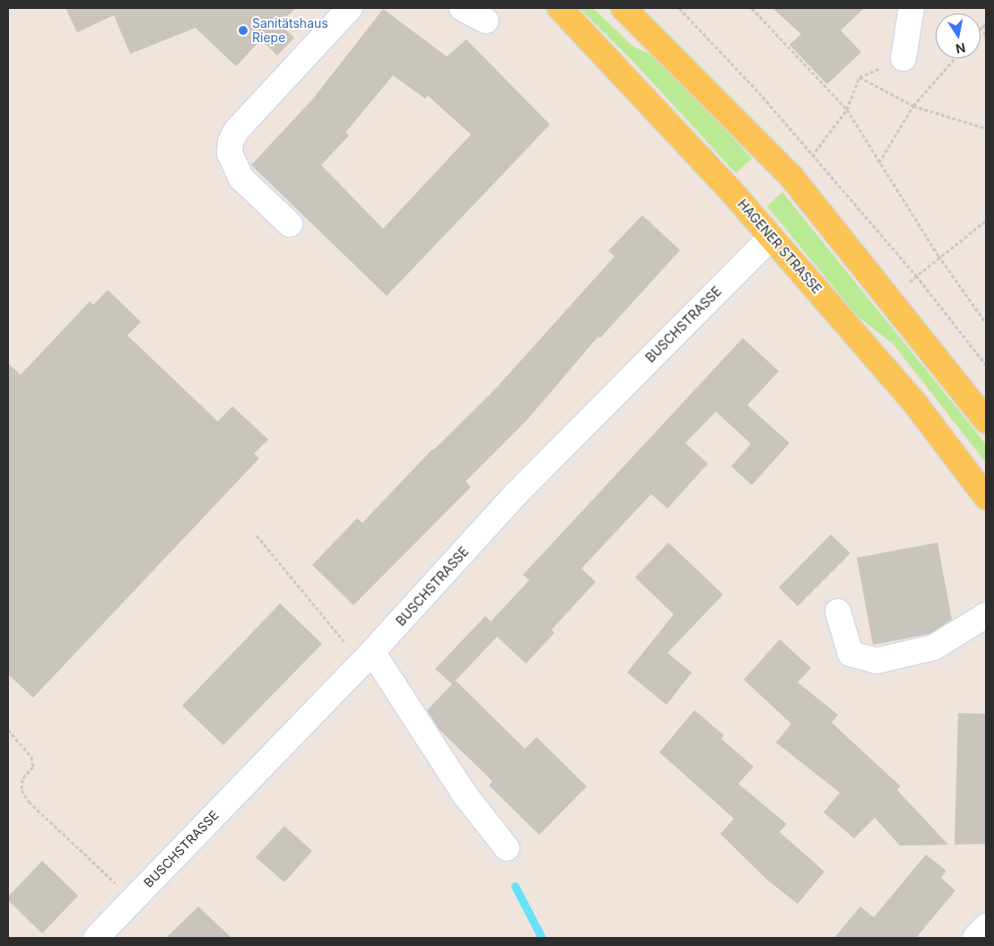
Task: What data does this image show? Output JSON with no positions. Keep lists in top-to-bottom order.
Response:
{
  "streets": {
    "main road": ["HAGENER STRASSE"],
    "street": ["BUSCHSTRASSE"]
  },
  "crossings": [
    ["HAGENER STRASSE", "BUSCHSTRASSE"]
  ],
  "places": ["Sanitätshaus Riepe"],
  "north": "bottom"
}
